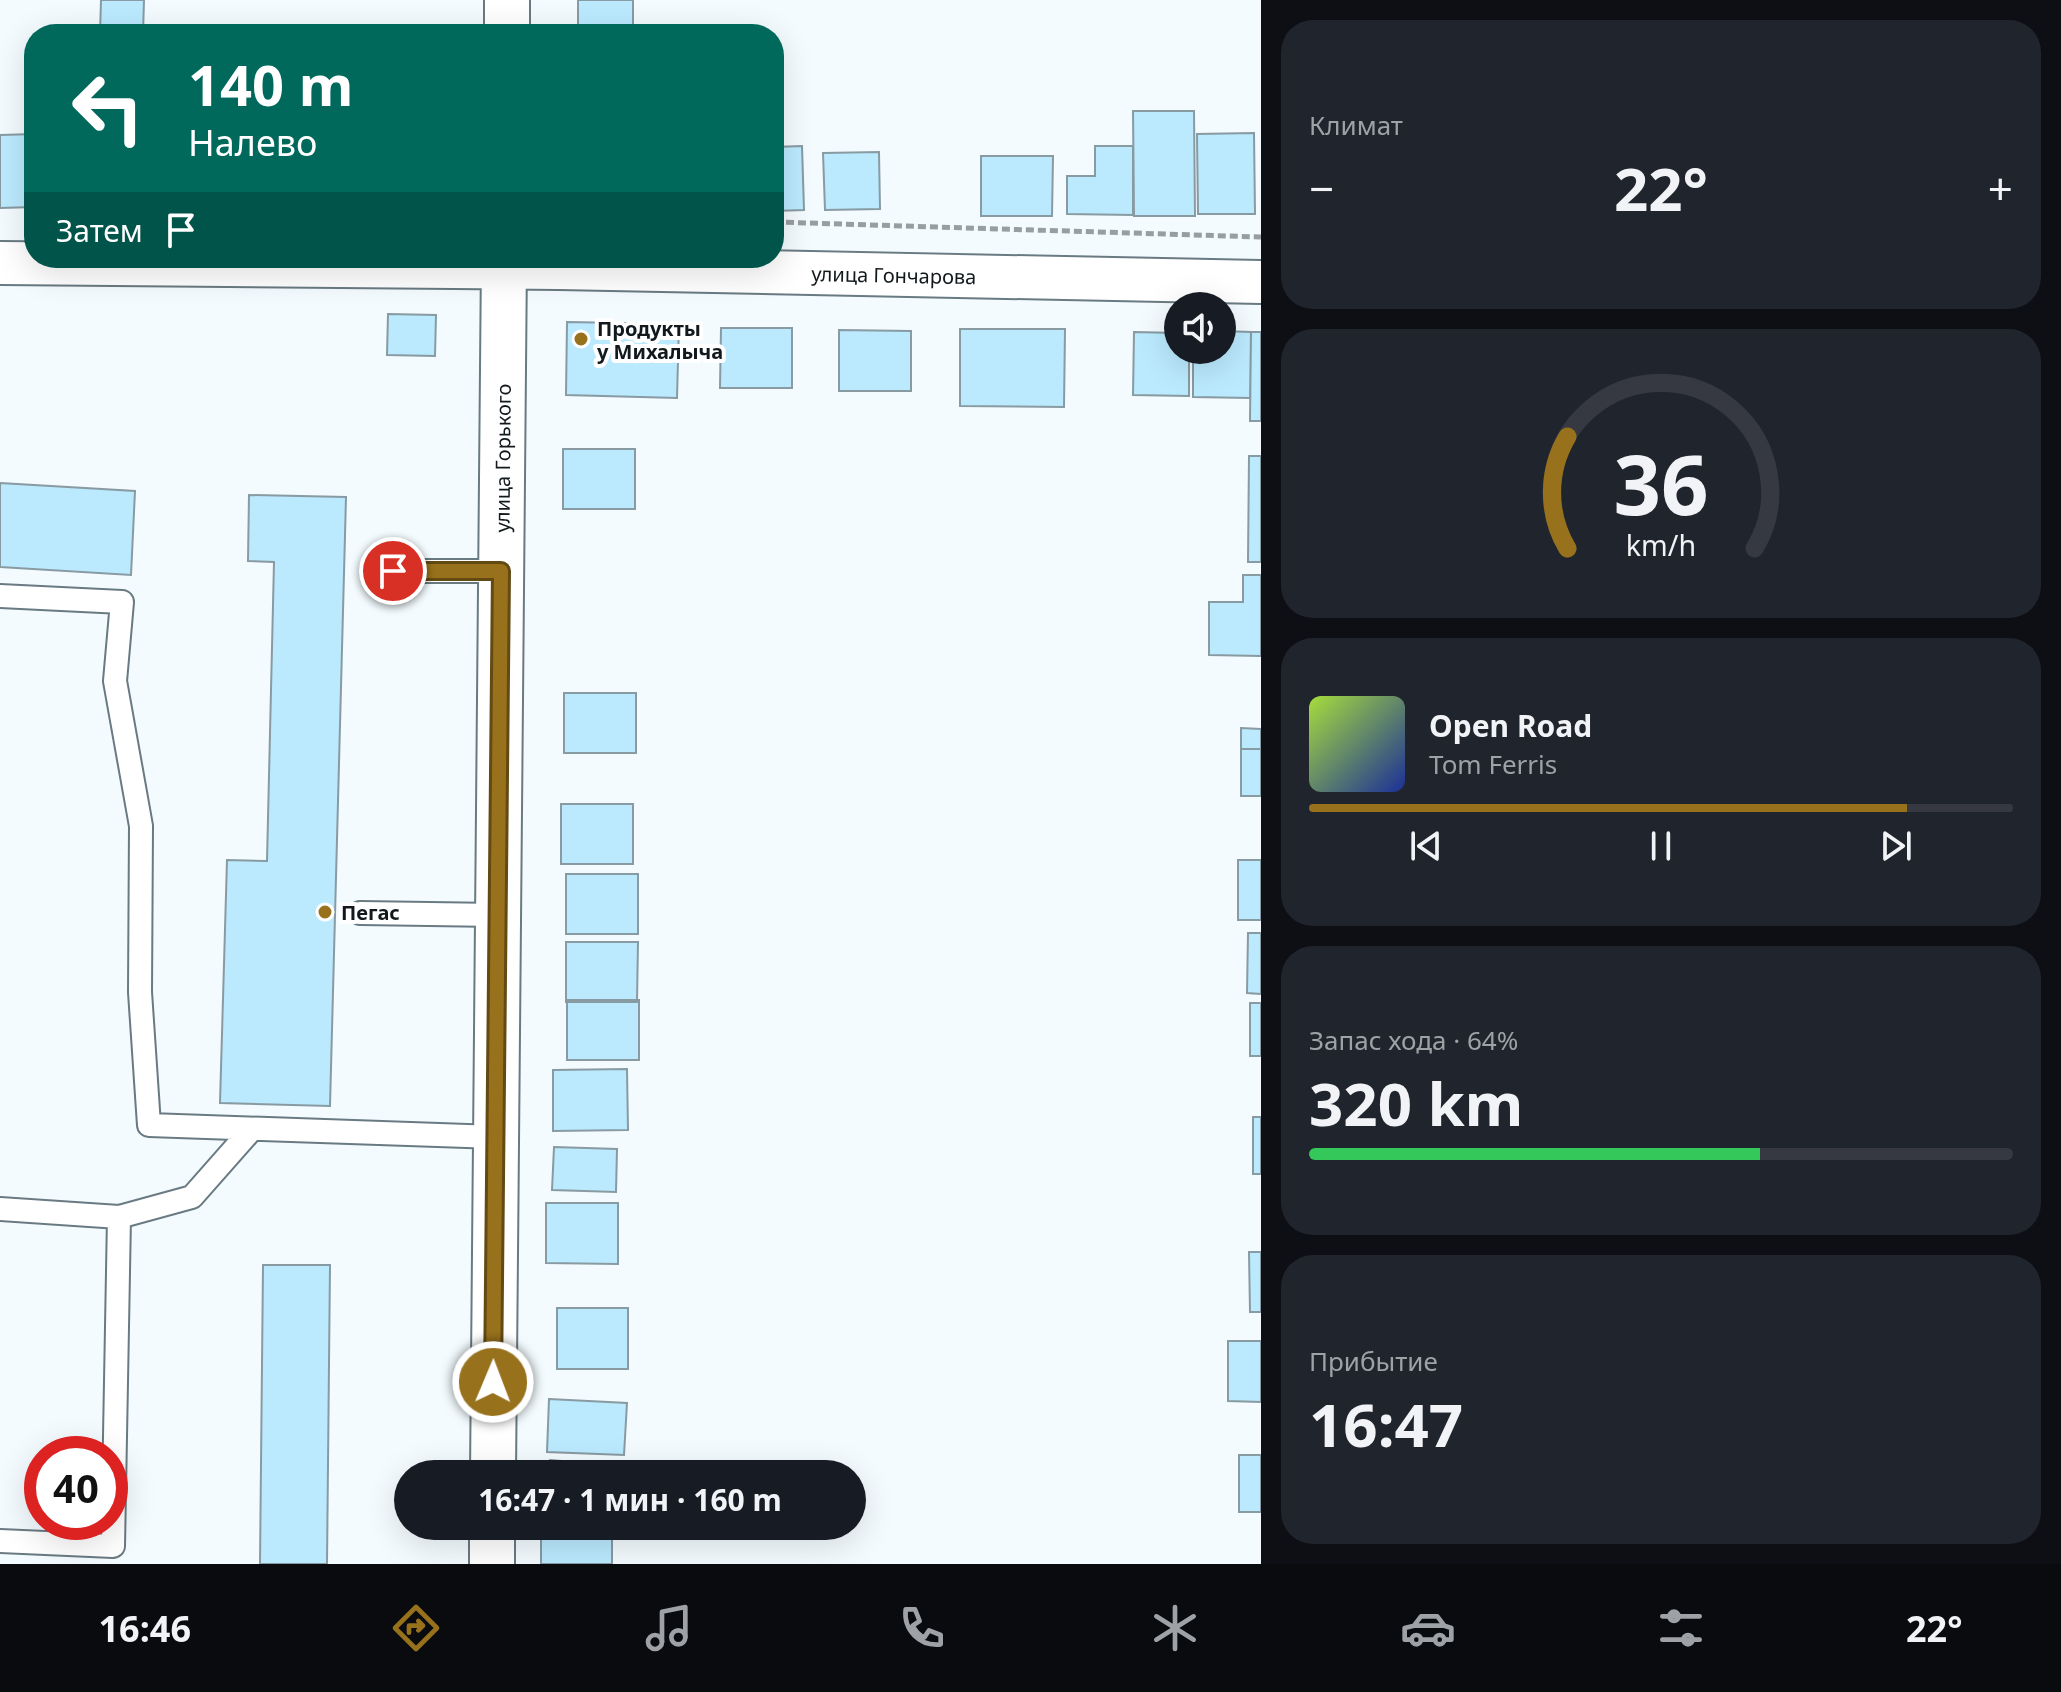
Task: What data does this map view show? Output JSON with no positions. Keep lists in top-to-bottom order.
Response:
{
  "streets": {
    "street": ["улица Гончарова", "улица Горького"]
  },
  "places": ["Продукты у Михалыча", "Пегас"],
  "page": {
    "tile": [
      "Климат",
      ["Запас хода · 64%", "320 km"],
      ["Прибытие", "16:47"]
    ],
    "turn": ["140 m", "Налево"],
    "heat": ["−", "22°", "+"],
    "then": "Затем",
    "song": ["Open Road", "Tom Ferris"],
    "limit": "40",
    "trip": "16:47 · 1 мин · 160 m",
    "tabs": ["16:46", "22°"],
    "gauge": ["36", "km/h"]
  }
}
